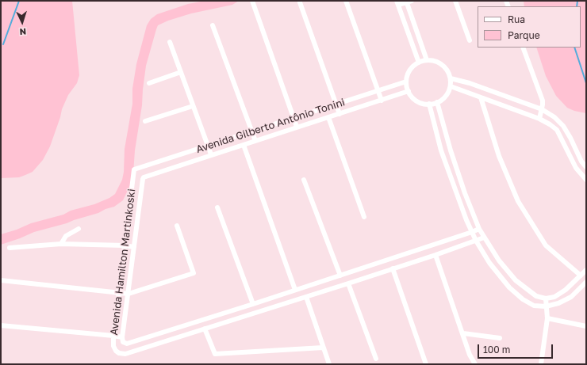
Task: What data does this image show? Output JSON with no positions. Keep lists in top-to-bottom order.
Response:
{
  "streets": {
    "street": ["Avenida Gilberto Antônio Tonini", "Avenida Hamilton Martinkoski"]
  },
  "crossings": [
    ["Avenida Gilberto Antônio Tonini", "Avenida Hamilton Martinkoski"]
  ],
  "legend": ["Rua", "Parque"],
  "scale_bar": "100 m",
  "north": "bottom"
}
